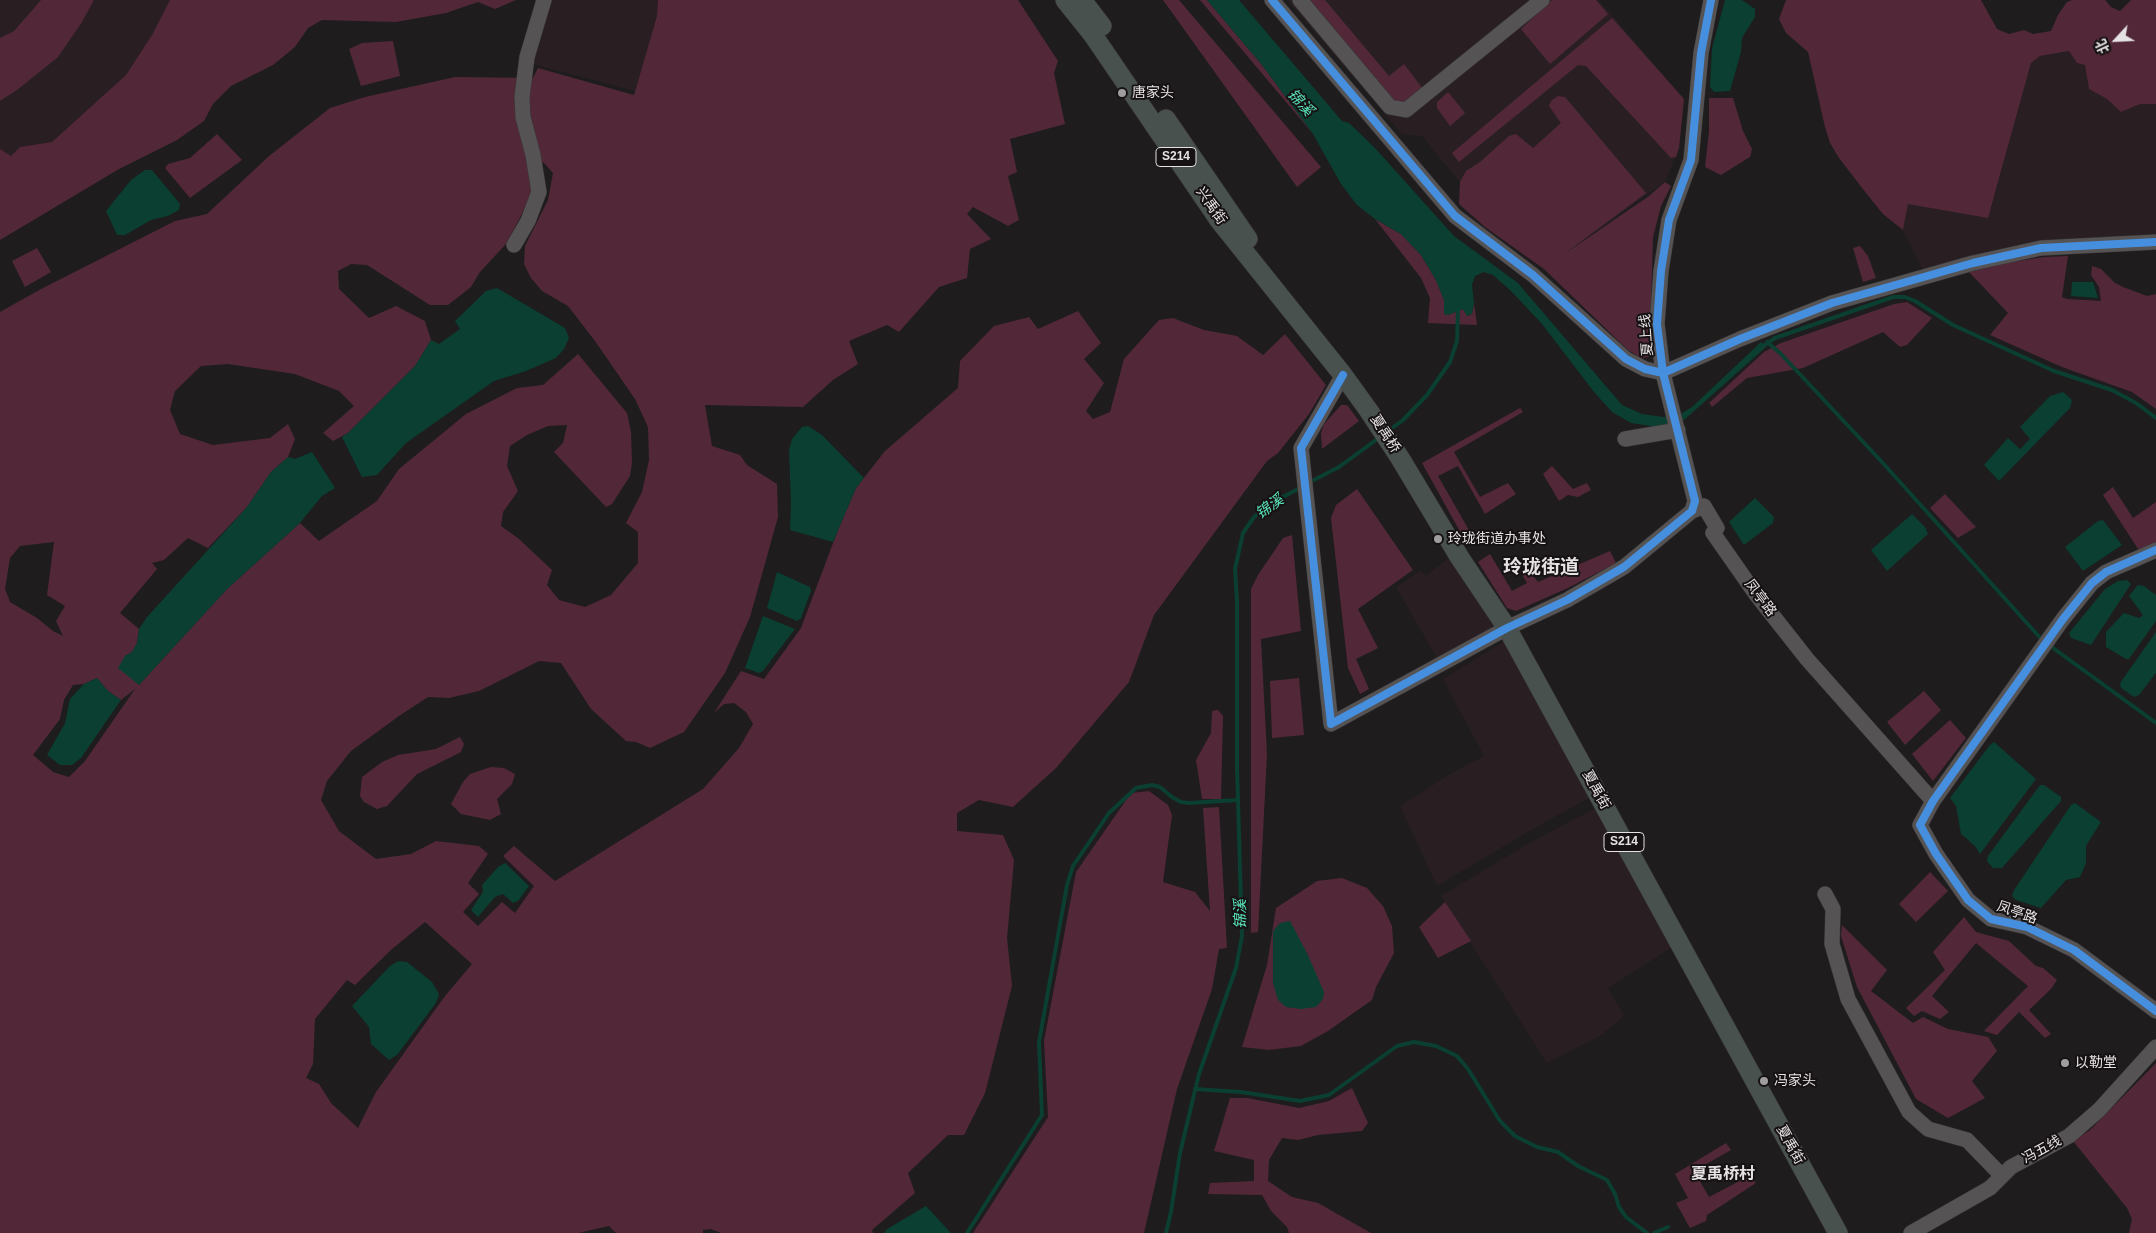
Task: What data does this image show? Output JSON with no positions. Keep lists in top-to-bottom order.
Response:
{
  "streets": {
    "main road": [
      "S214",
      "兴禹街",
      "夏禹桥",
      "夏禹街"
    ],
    "street": ["夏上线", "凤亭路", "冯五线"]
  },
  "crossings": [
    ["兴禹街", "夏禹桥"],
    ["夏上线", "凤亭路"],
    ["夏禹桥", "夏禹街"]
  ],
  "districts": ["玲珑街道", "夏禹桥村"],
  "water": ["锦溪"],
  "places": [
    "唐家头",
    "玲珑街道办事处",
    "以勒堂",
    "冯家头"
  ],
  "north": "bottom left"
}
